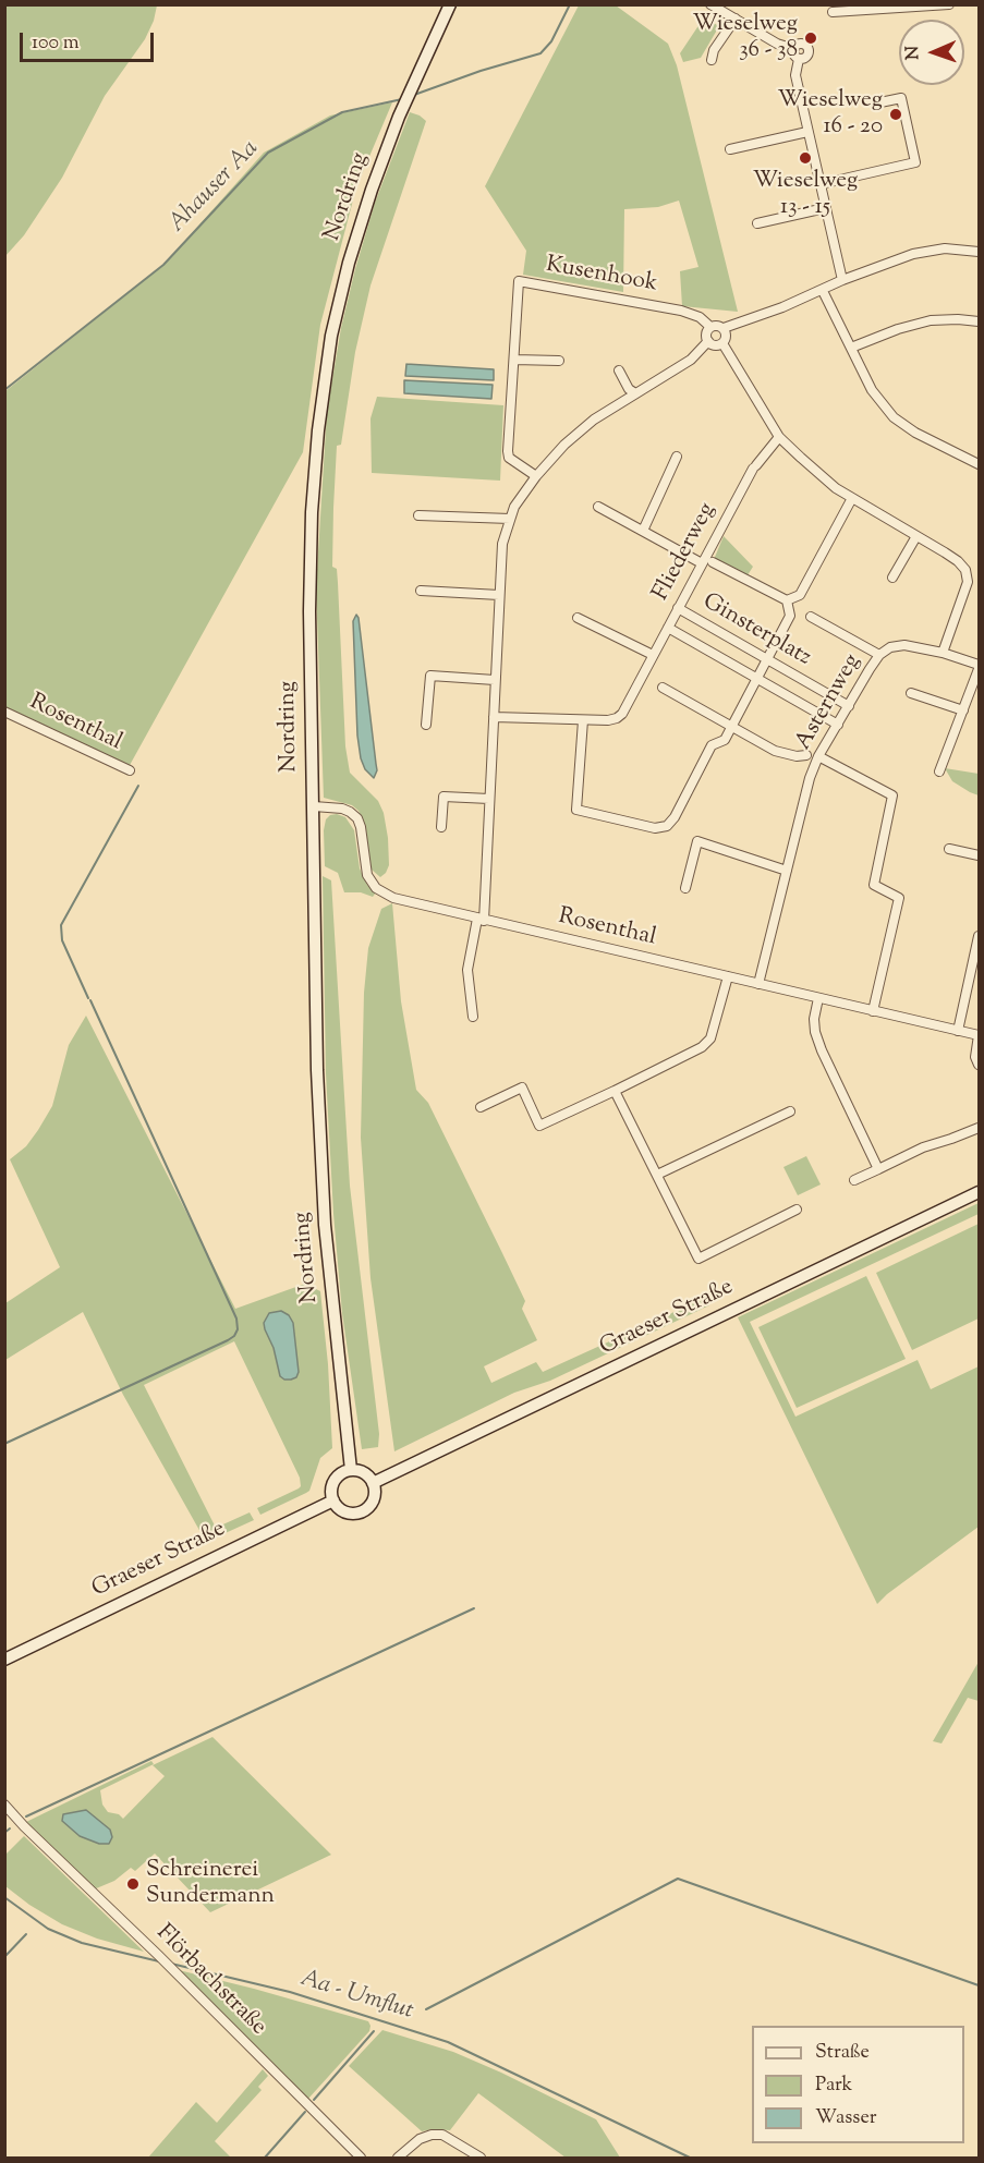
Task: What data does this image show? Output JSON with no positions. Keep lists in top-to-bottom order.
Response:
{
  "streets": {
    "main road": ["Nordring", "Graeser Straße"],
    "street": [
      "Kusenhook",
      "Fliederweg",
      "Ginsterplatz",
      "Asternweg",
      "Rosenthal",
      "Flörbachstraße"
    ]
  },
  "crossings": [
    ["Nordring", "Rosenthal"],
    ["Nordring", "Graeser Straße"],
    ["Fliederweg", "Ginsterplatz"],
    ["Ginsterplatz", "Asternweg"],
    ["Asternweg", "Rosenthal"]
  ],
  "water": ["Ahauser Aa", "Aa - Umflut"],
  "places": [
    "Wieselweg 36 - 38",
    "Wieselweg 16 - 20",
    "Wieselweg 13 - 15",
    "Schreinerei Sundermann"
  ],
  "legend": ["Straße", "Park", "Wasser"],
  "scale_bar": "100 m",
  "north": "left"
}
